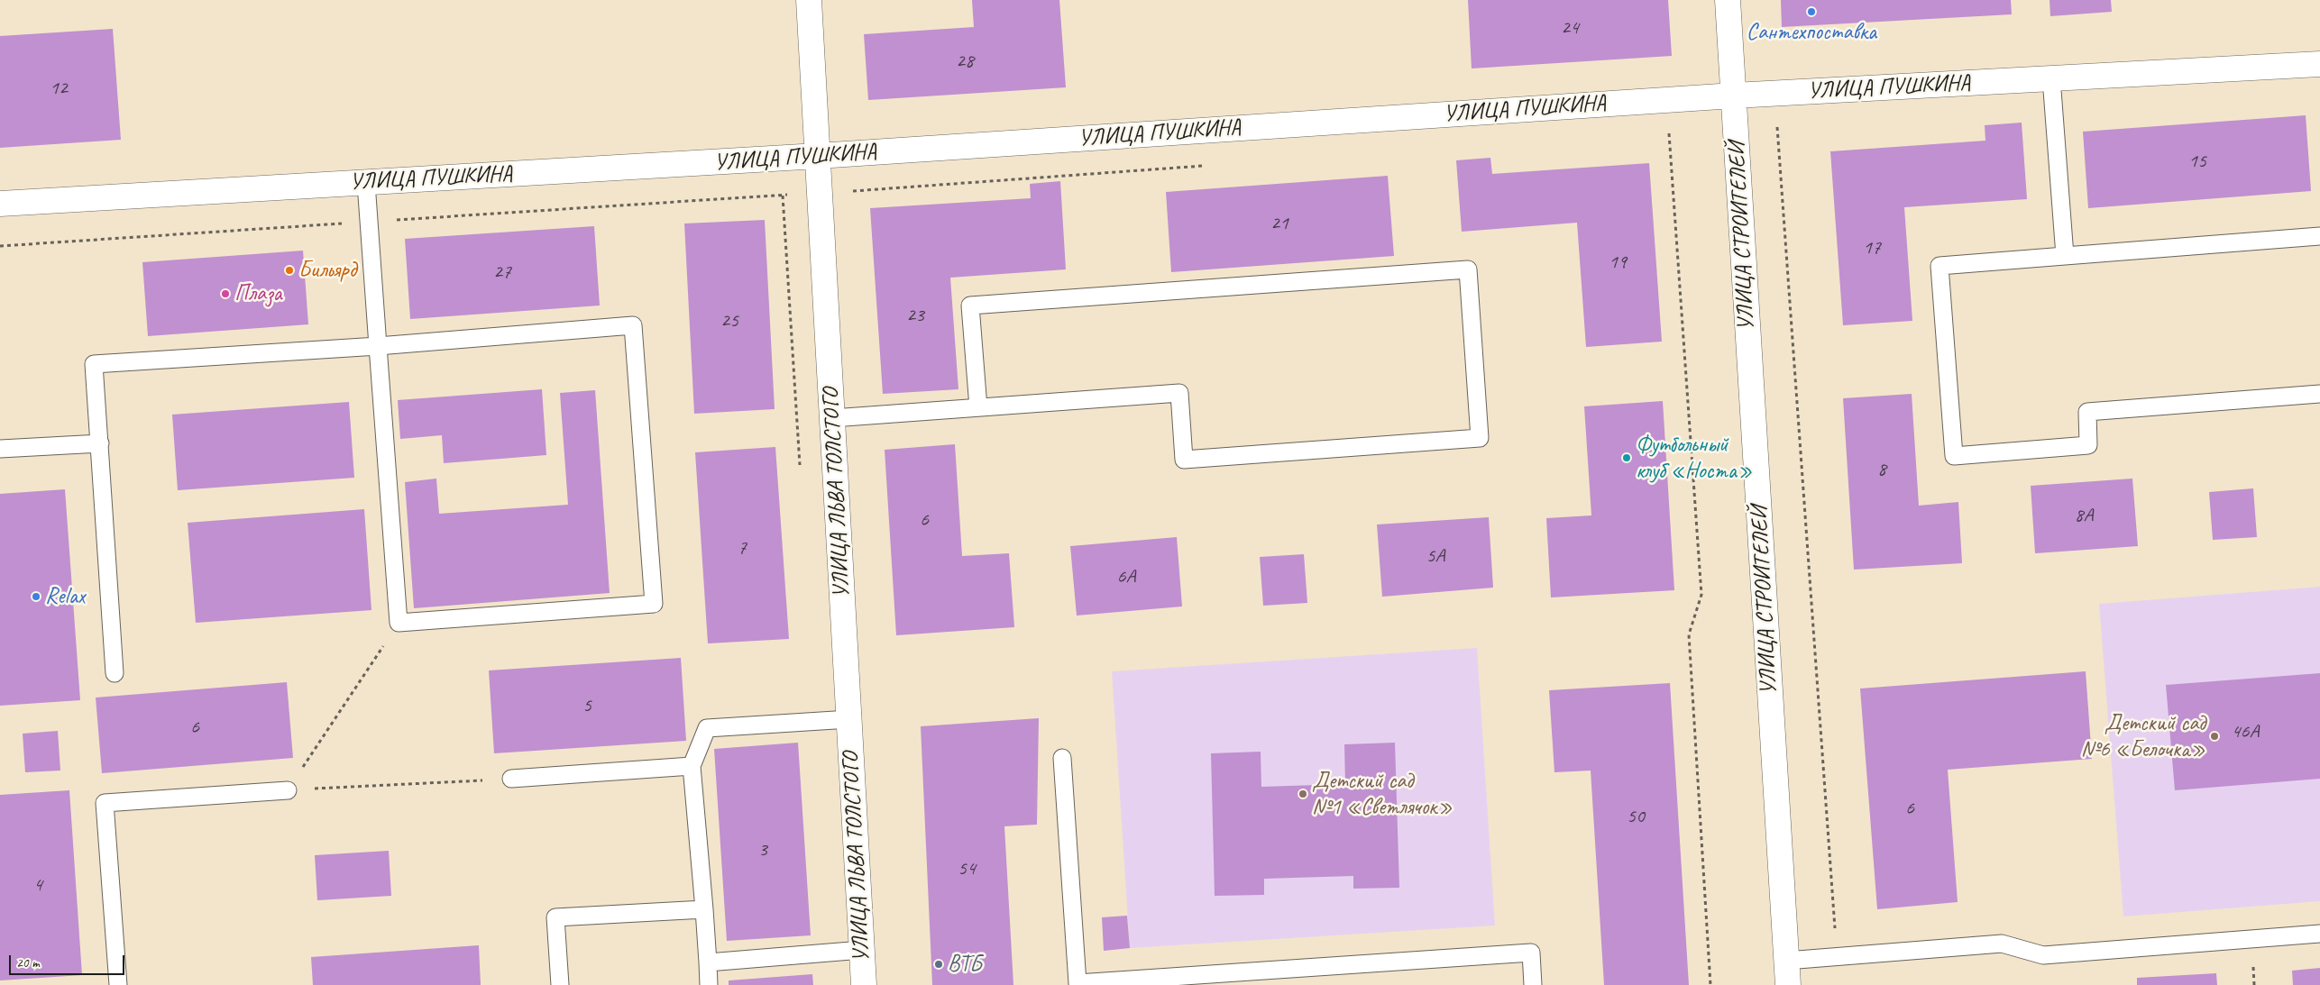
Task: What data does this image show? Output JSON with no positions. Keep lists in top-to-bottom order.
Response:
{
  "streets": {
    "street": ["УЛИЦА ПУШКИНА", "УЛИЦА СТРОИТЕЛЕЙ", "УЛИЦА ЛЬВА ТОЛСТОГО"]
  },
  "crossings": [
    ["УЛИЦА ПУШКИНА", "УЛИЦА СТРОИТЕЛЕЙ"],
    ["УЛИЦА ПУШКИНА", "УЛИЦА ЛЬВА ТОЛСТОГО"]
  ],
  "places": [
    "Сантехпоставка",
    "Бильярд",
    "Плаза",
    "Футбольный клуб «Носта»",
    "Relax",
    "Детский сад №6 «Белочка»",
    "Детский сад №1 «Светлячок»",
    "ВТБ"
  ],
  "house_numbers": [
    "24",
    "28",
    "12",
    "15",
    "21",
    "17",
    "19",
    "27",
    "23",
    "25",
    "8",
    "8А",
    "6",
    "7",
    "5А",
    "6А",
    "5",
    "6",
    "46А",
    "6",
    "50",
    "3",
    "54",
    "4"
  ],
  "scale_bar": "20 m"
}
